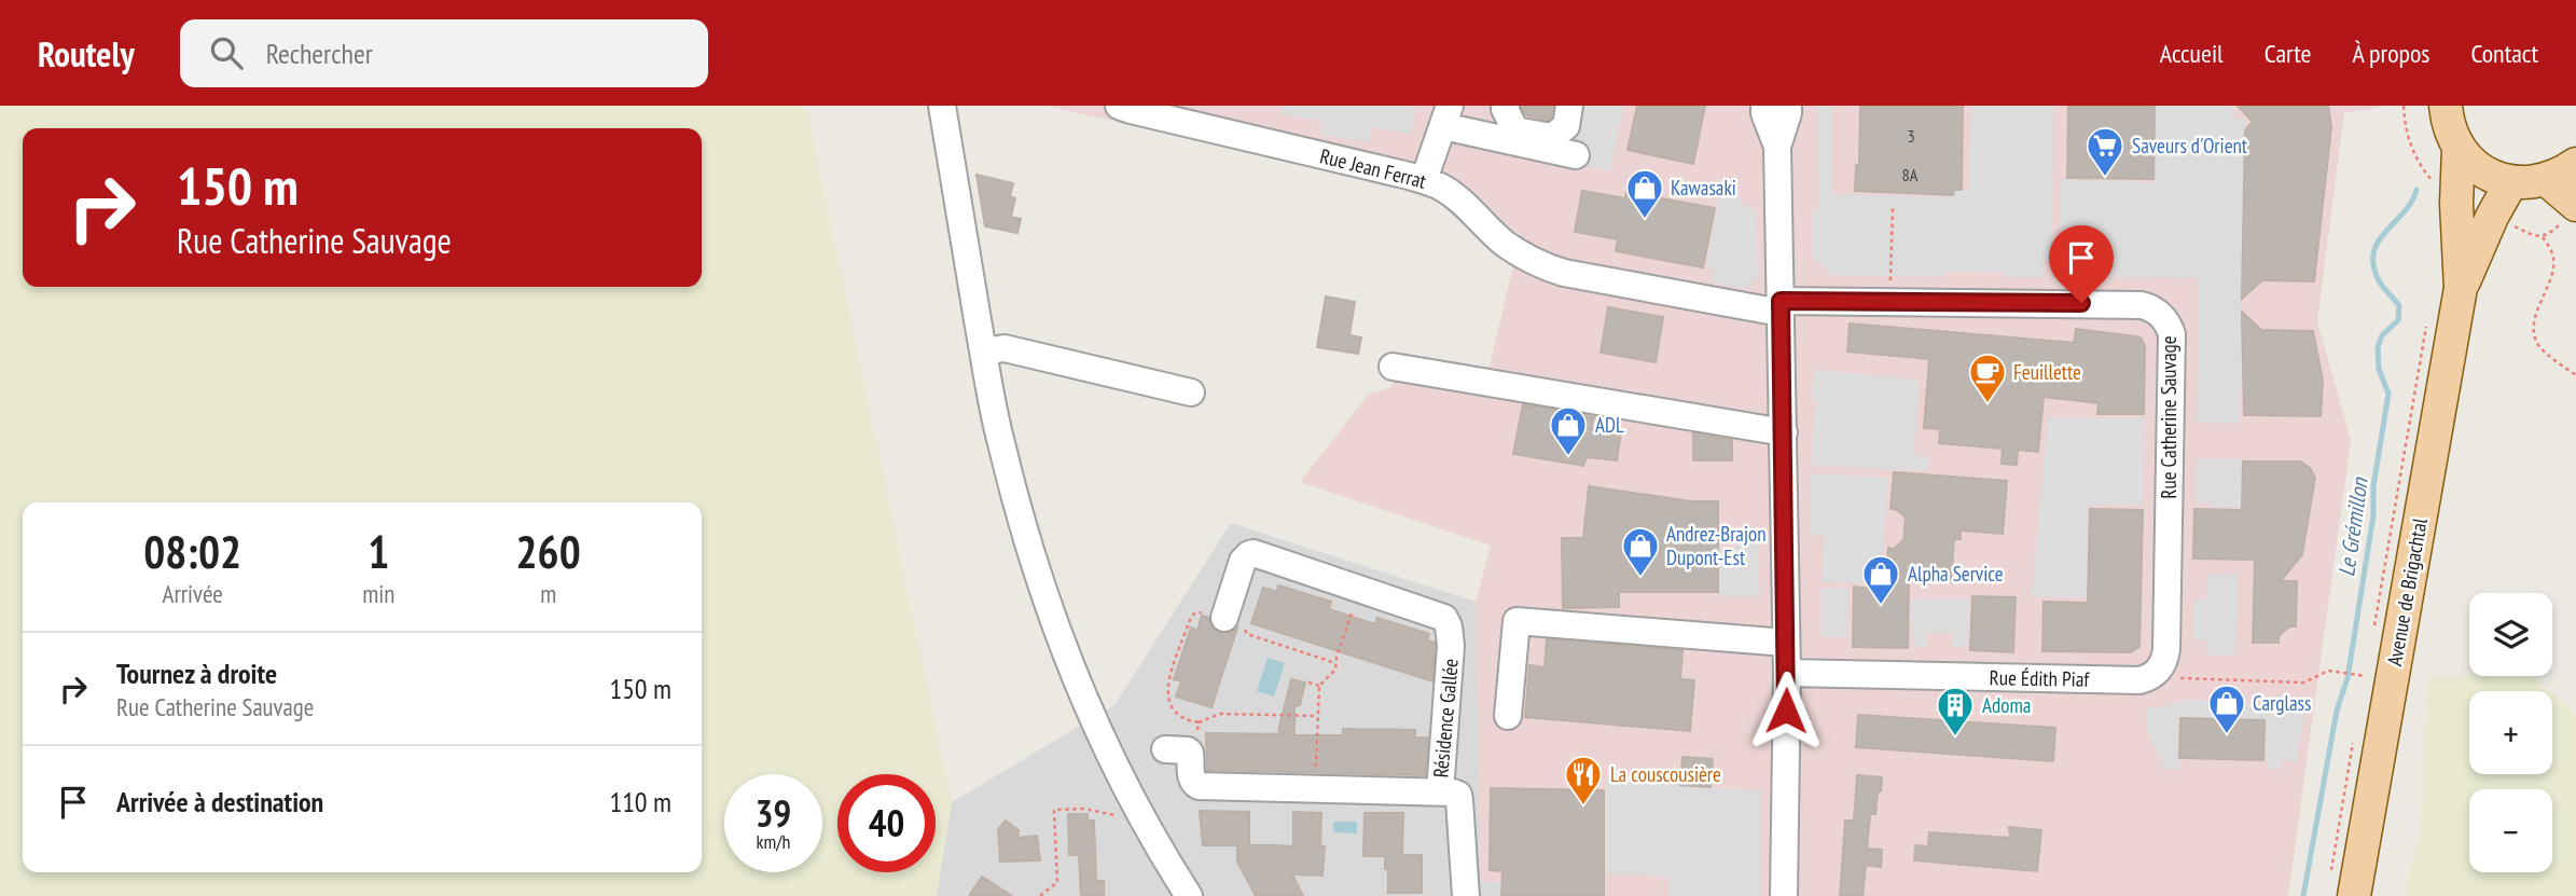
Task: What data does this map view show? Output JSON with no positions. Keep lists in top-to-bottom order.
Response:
{
  "streets": {
    "main road": ["Avenue de Brigachtal"],
    "street": [
      "Rue Jean Ferrat",
      "Rue Catherine Sauvage",
      "Rue Édith Piaf",
      "Résidence Gallée"
    ]
  },
  "crossings": [
    ["Rue Jean Ferrat", "Rue Catherine Sauvage"],
    ["Rue Catherine Sauvage", "Rue Édith Piaf"]
  ],
  "water": ["Le Grémillon"],
  "places": {
    "supermarket": ["Saveurs d'Orient"],
    "shop": [
      "Kawasaki",
      "ADL",
      "Andrez-Brajon Dupont-Est",
      "Alpha Service",
      "Carglass"
    ],
    "cafe": ["Feuillette"],
    "building": ["Adoma"],
    "restaurant": ["La couscousière"]
  },
  "house_numbers": ["3", "8A"],
  "page": {
    "header": "Routely",
    "search": "Rechercher",
    "nav": [
      "Accueil",
      "Carte",
      "À propos",
      "Contact"
    ],
    "turn": ["150 m", "Rue Catherine Sauvage"],
    "eta": [
      "08:02",
      "Arrivée",
      "1",
      "min",
      "260",
      "m"
    ],
    "map_buttons": ["+", "−"],
    "list": [
      {
        "name": "Tournez à droite",
        "note": "Rue Catherine Sauvage",
        "value": "150 m"
      },
      {
        "name": "Arrivée à destination",
        "value": "110 m"
      }
    ],
    "speed": "39 km/h",
    "limit": "40"
  }
}
